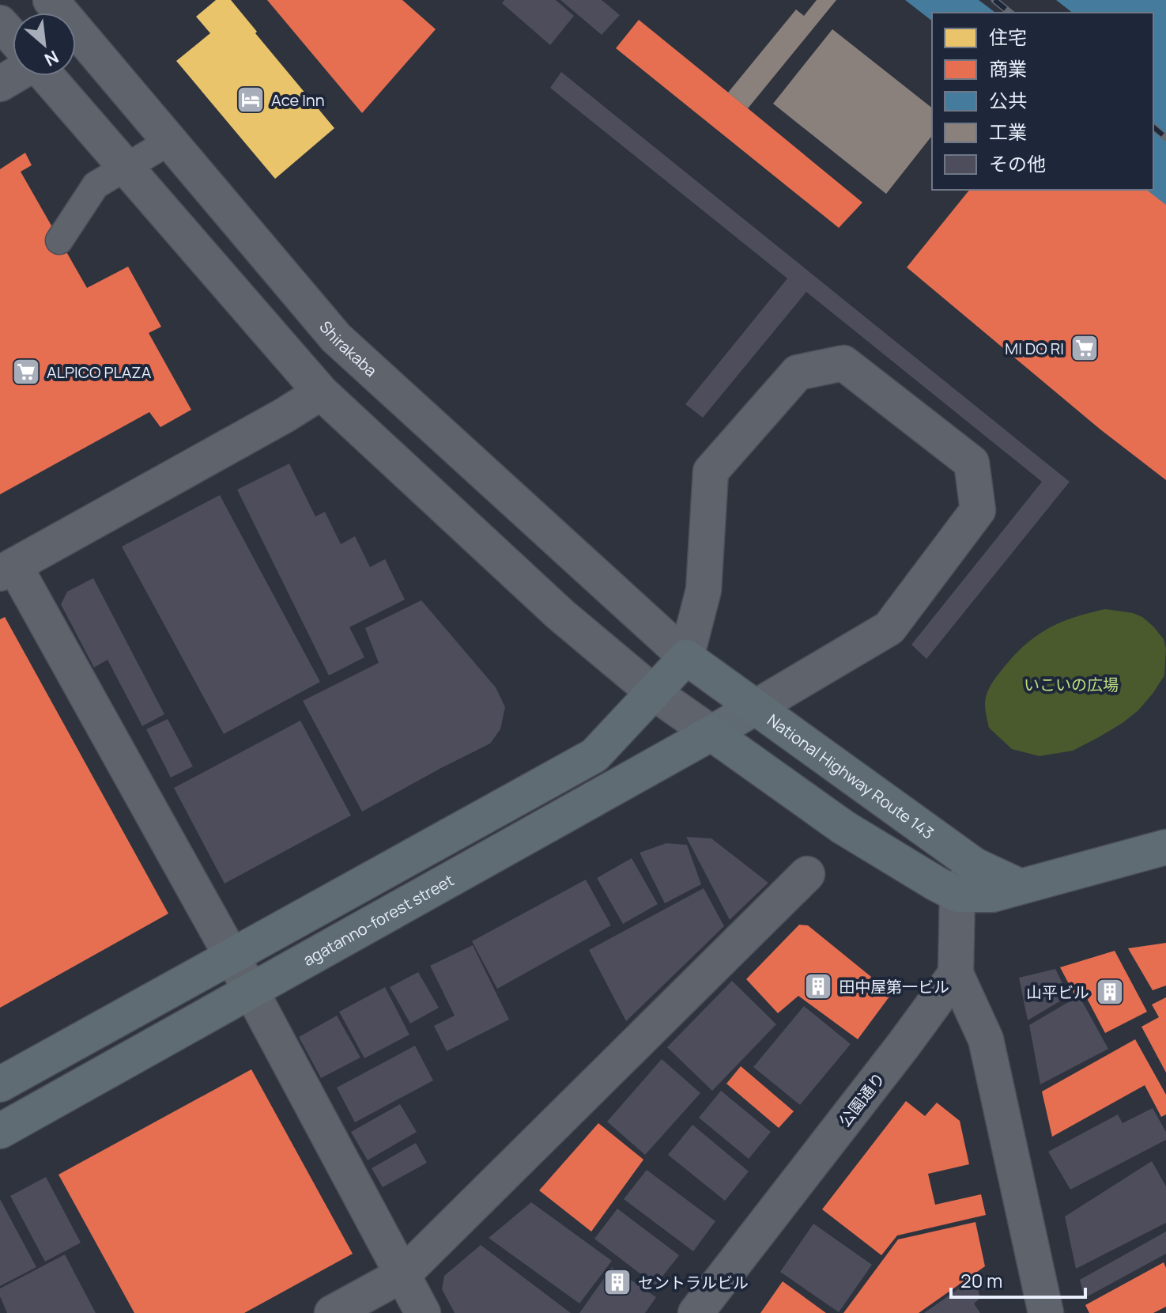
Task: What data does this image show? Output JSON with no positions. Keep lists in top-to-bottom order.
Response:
{
  "streets": {
    "highway": ["National Highway Route 143", "agatanno-forest street"],
    "street": ["Shirakaba", "公園通り"]
  },
  "crossings": [
    ["Shirakaba", "National Highway Route 143"],
    ["National Highway Route 143", "agatanno-forest street"]
  ],
  "parks": ["いこいの広場"],
  "places": {
    "hotel": ["Ace Inn"],
    "supermarket": ["MI DO RI", "ALPICO PLAZA"],
    "building": ["田中屋第一ビル", "山平ビル", "セントラルビル"]
  },
  "legend": [
    "住宅",
    "商業",
    "公共",
    "工業",
    "その他"
  ],
  "scale_bar": "20 m",
  "north": "bottom right"
}
